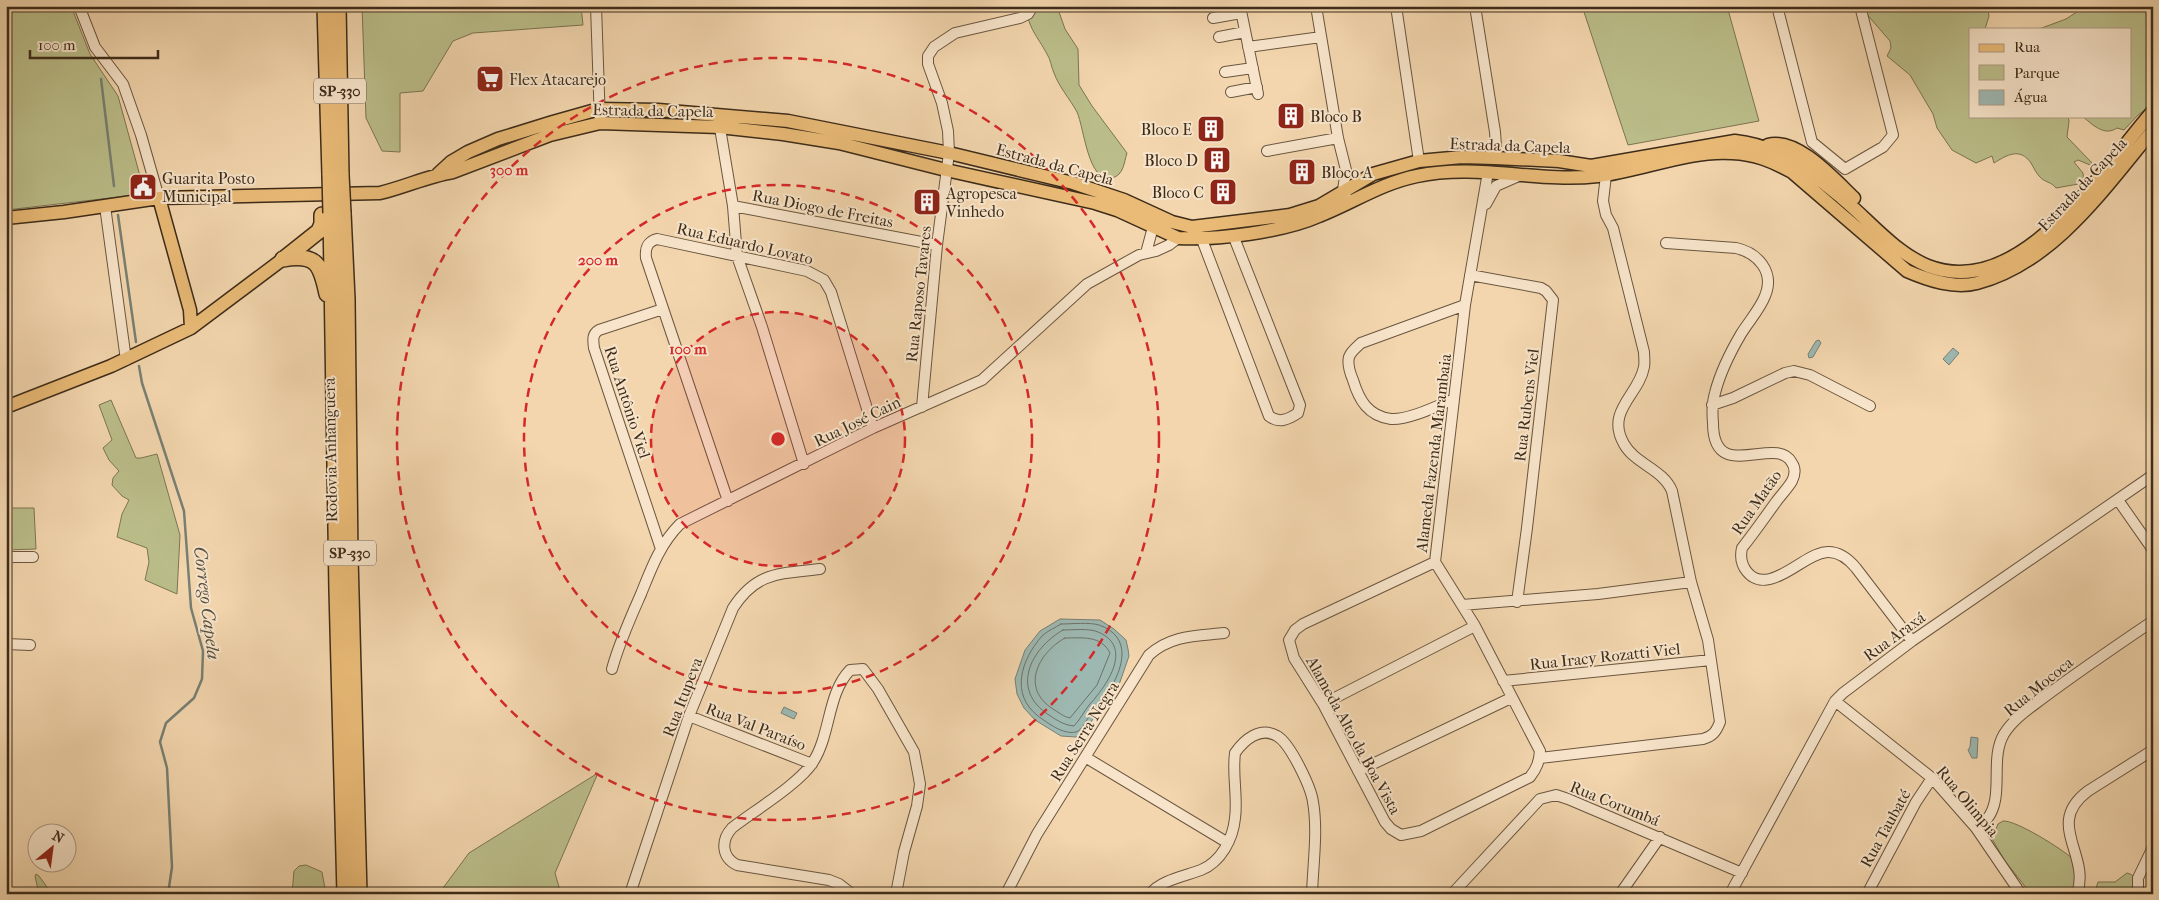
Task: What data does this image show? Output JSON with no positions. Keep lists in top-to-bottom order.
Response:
{
  "streets": {
    "highway": ["SP-330", "Rodovia Anhanguera"],
    "main road": ["Estrada da Capela"],
    "street": [
      "Rua Diogo de Freitas",
      "Rua Eduardo Lovato",
      "Rua Raposo Tavares",
      "Rua Antônio Viel",
      "Rua Rubens Viel",
      "Rua José Cain",
      "Alameda Fazenda Marambaia",
      "Rua Matão",
      "Rua Araxá",
      "Rua Iracy Rozatti Viel",
      "Rua Mococa",
      "Rua Itupeva",
      "Rua Val Paraíso",
      "Rua Serra Negra",
      "Alameda Alto da Boa Vista",
      "Rua Olimpia",
      "Rua Corumbá",
      "Rua Taubaté"
    ]
  },
  "crossings": [
    ["Estrada da Capela", "Rua Raposo Tavares"],
    ["Estrada da Capela", "Rua José Cain"],
    ["Estrada da Capela", "Alameda Fazenda Marambaia"],
    ["Rua Diogo de Freitas", "Rua Raposo Tavares"],
    ["Rua Eduardo Lovato", "Rua Antônio Viel"],
    ["Rua Eduardo Lovato", "Rua José Cain"],
    ["Rua Raposo Tavares", "Rua José Cain"],
    ["Rua Antônio Viel", "Rua José Cain"],
    ["Rua Rubens Viel", "Alameda Fazenda Marambaia"],
    ["Alameda Fazenda Marambaia", "Rua Iracy Rozatti Viel"],
    ["Alameda Fazenda Marambaia", "Alameda Alto da Boa Vista"],
    ["Rua Matão", "Rua Araxá"],
    ["Rua Araxá", "Rua Olimpia"],
    ["Rua Araxá", "Rua Corumbá"],
    ["Rua Mococa", "Rua Olimpia"],
    ["Rua Itupeva", "Rua Val Paraíso"],
    ["Rua Olimpia", "Rua Taubaté"]
  ],
  "water": ["Corrego Capela"],
  "places": {
    "supermarket": ["Flex Atacarejo"],
    "building": [
      "Bloco B",
      "Bloco E",
      "Bloco D",
      "Bloco A",
      "Bloco C",
      "Agropesca Vinhedo"
    ],
    "public building": ["Guarita Posto Municipal"]
  },
  "legend": ["Rua", "Parque", "Água"],
  "scale_bar": "100 m",
  "north": "top right",
  "rings": ["300 m", "200 m", "100 m"]
}
